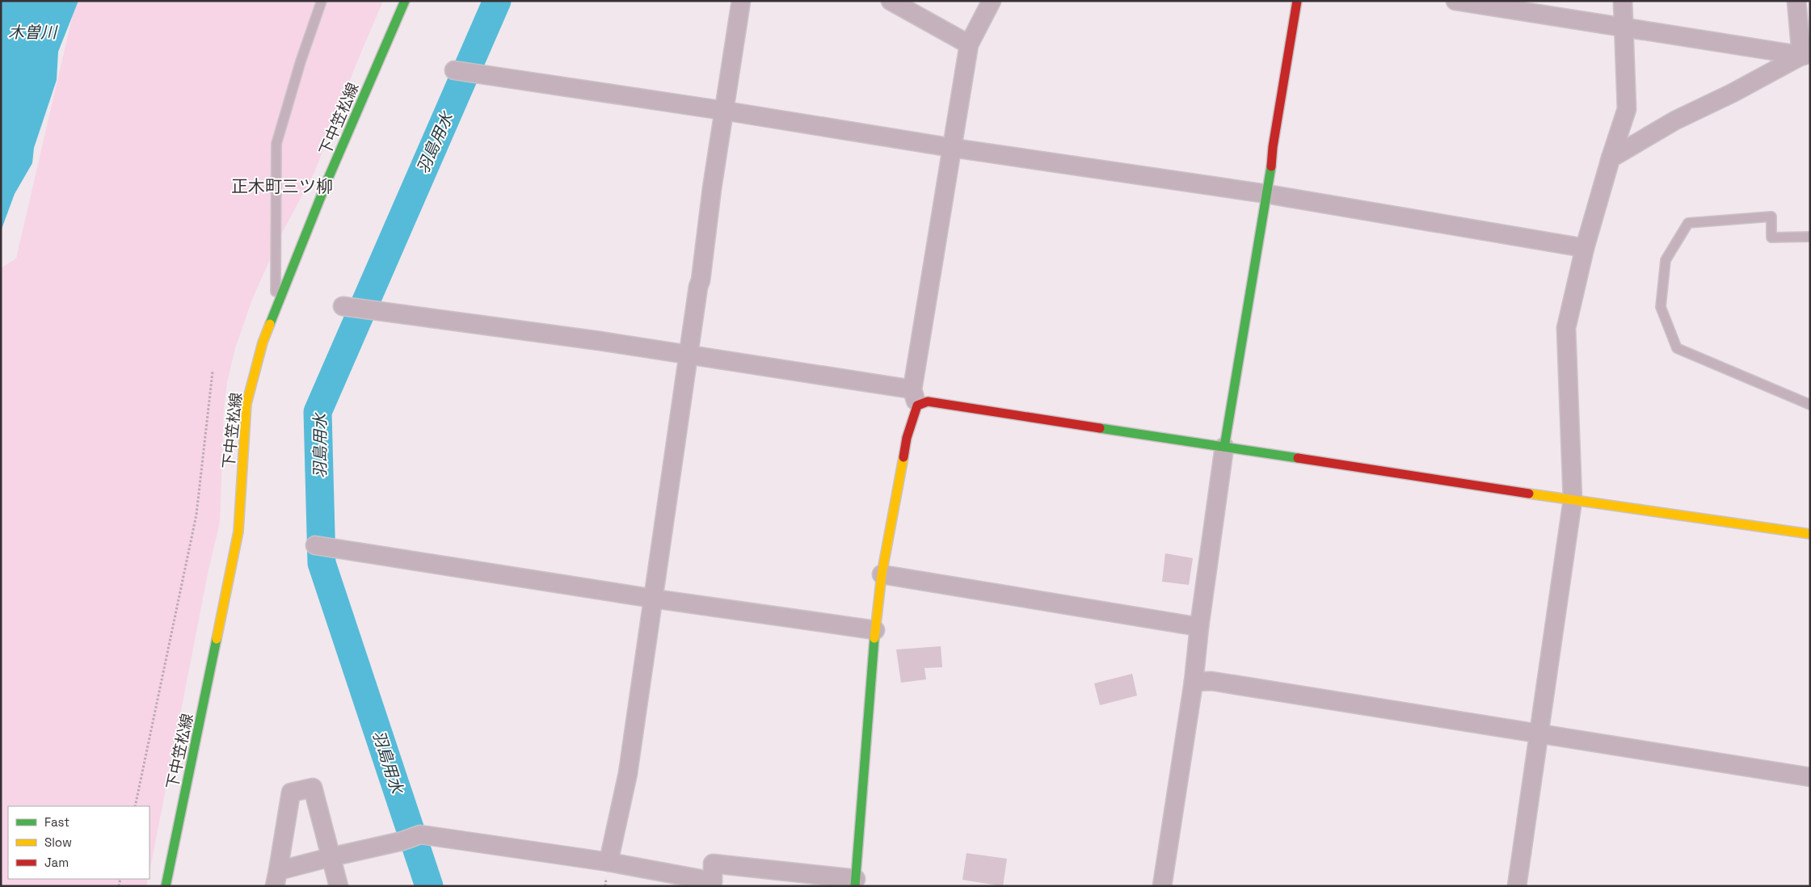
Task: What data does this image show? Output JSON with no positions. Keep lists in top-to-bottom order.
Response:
{
  "streets": {
    "street": ["下中笠松線"]
  },
  "districts": ["正木町三ツ柳"],
  "water": ["木曽川", "羽島用水"],
  "legend": ["Fast", "Slow", "Jam"]
}
